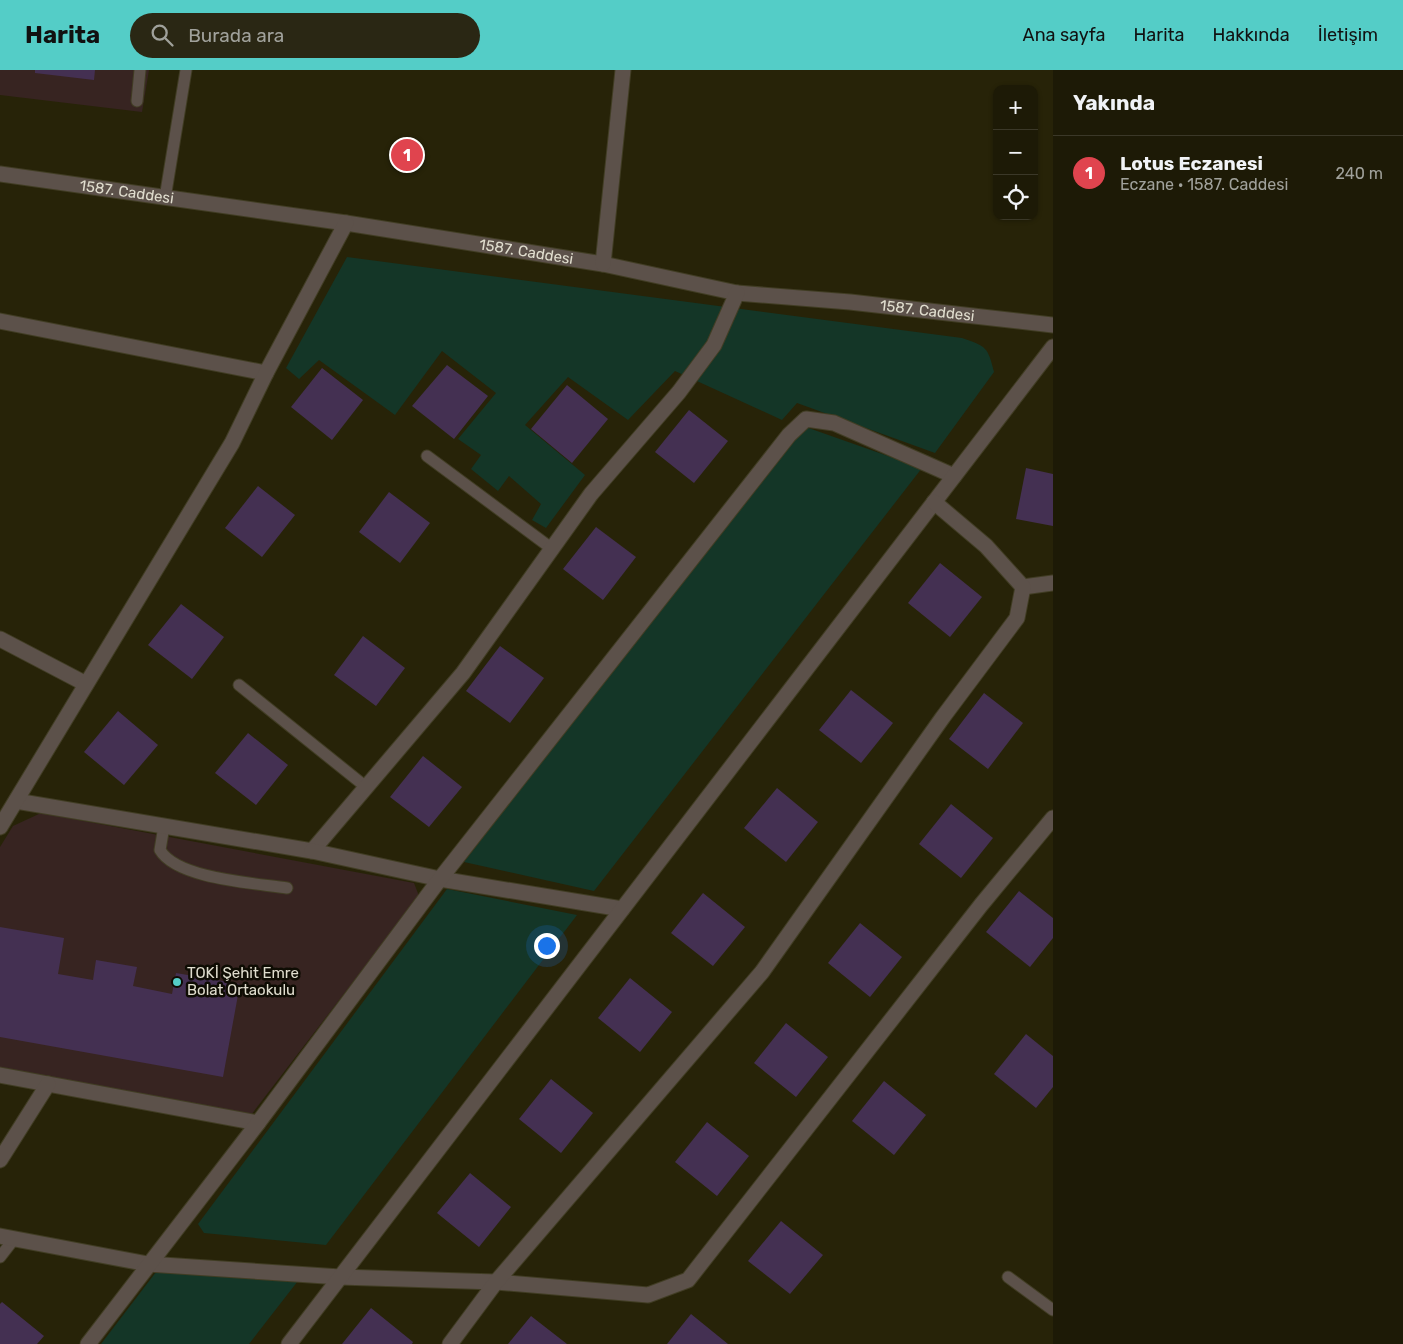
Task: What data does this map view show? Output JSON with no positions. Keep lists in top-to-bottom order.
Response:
{
  "streets": {
    "street": ["1587. Caddesi"]
  },
  "places": ["TOKİ Şehit Emre Bolat Ortaokulu"],
  "page": {
    "header": "Harita",
    "search": "Burada ara",
    "nav": [
      "Ana sayfa",
      "Harita",
      "Hakkında",
      "İletişim"
    ],
    "heading": "Yakında",
    "map_buttons": ["+", "−"],
    "list": [
      {
        "mark": "1",
        "name": "Lotus Eczanesi",
        "note": "Eczane · 1587. Caddesi",
        "value": "240 m"
      }
    ],
    "pins": "1"
  }
}
